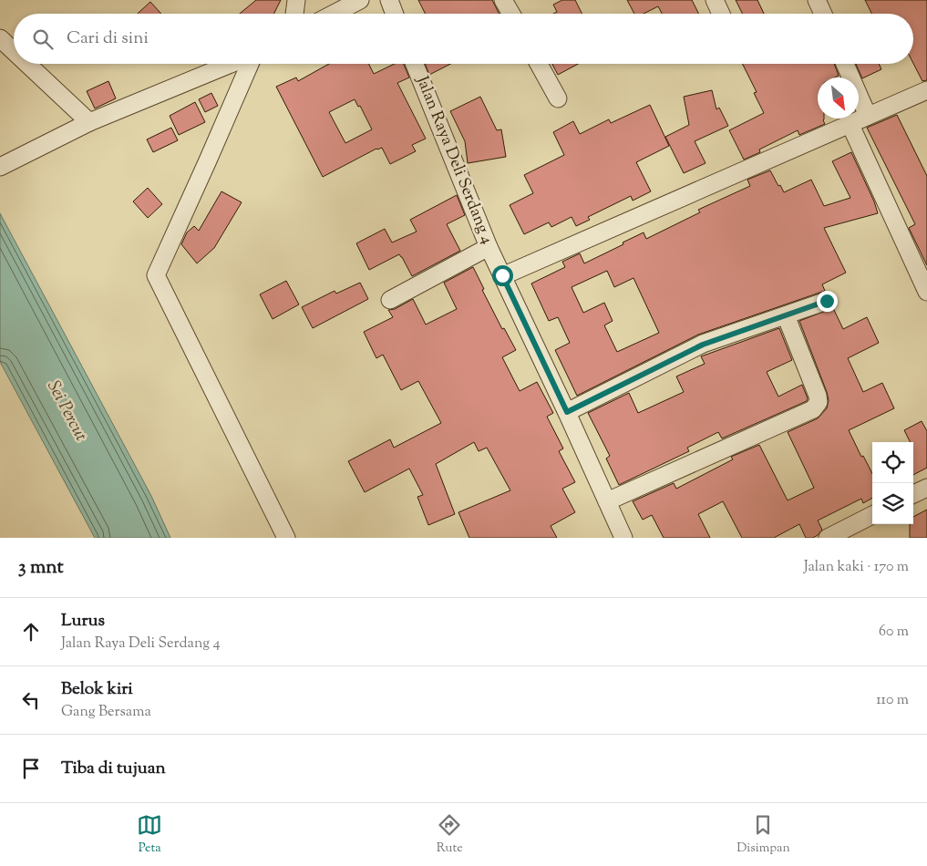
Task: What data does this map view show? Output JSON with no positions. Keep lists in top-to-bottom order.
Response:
{
  "streets": {
    "street": ["Jalan Raya Deli Serdang 4"]
  },
  "water": ["Sei Percut"],
  "north": "bottom right",
  "page": {
    "search": "Cari di sini",
    "heading": ["3 mnt", "Jalan kaki · 170 m"],
    "list": [
      ["Lurus", "Jalan Raya Deli Serdang 4", "60 m"],
      ["Belok kiri", "Gang Bersama", "110 m"],
      "Tiba di tujuan"
    ],
    "nav": ["Peta", "Rute", "Disimpan"]
  }
}
